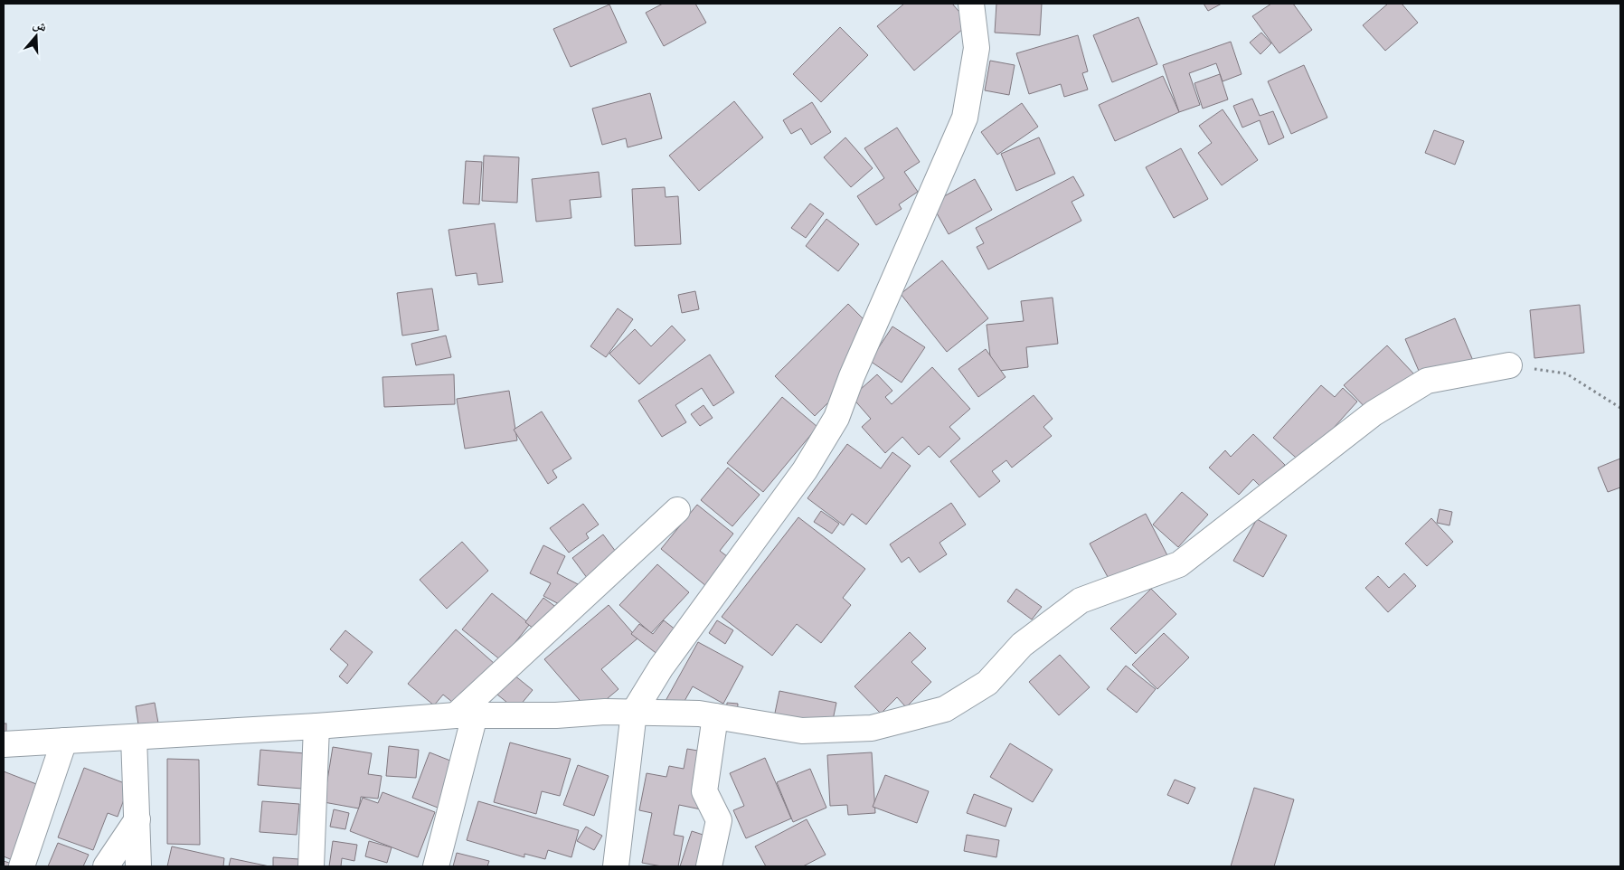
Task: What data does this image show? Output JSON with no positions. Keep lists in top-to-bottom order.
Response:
{
  "north": "top"
}
